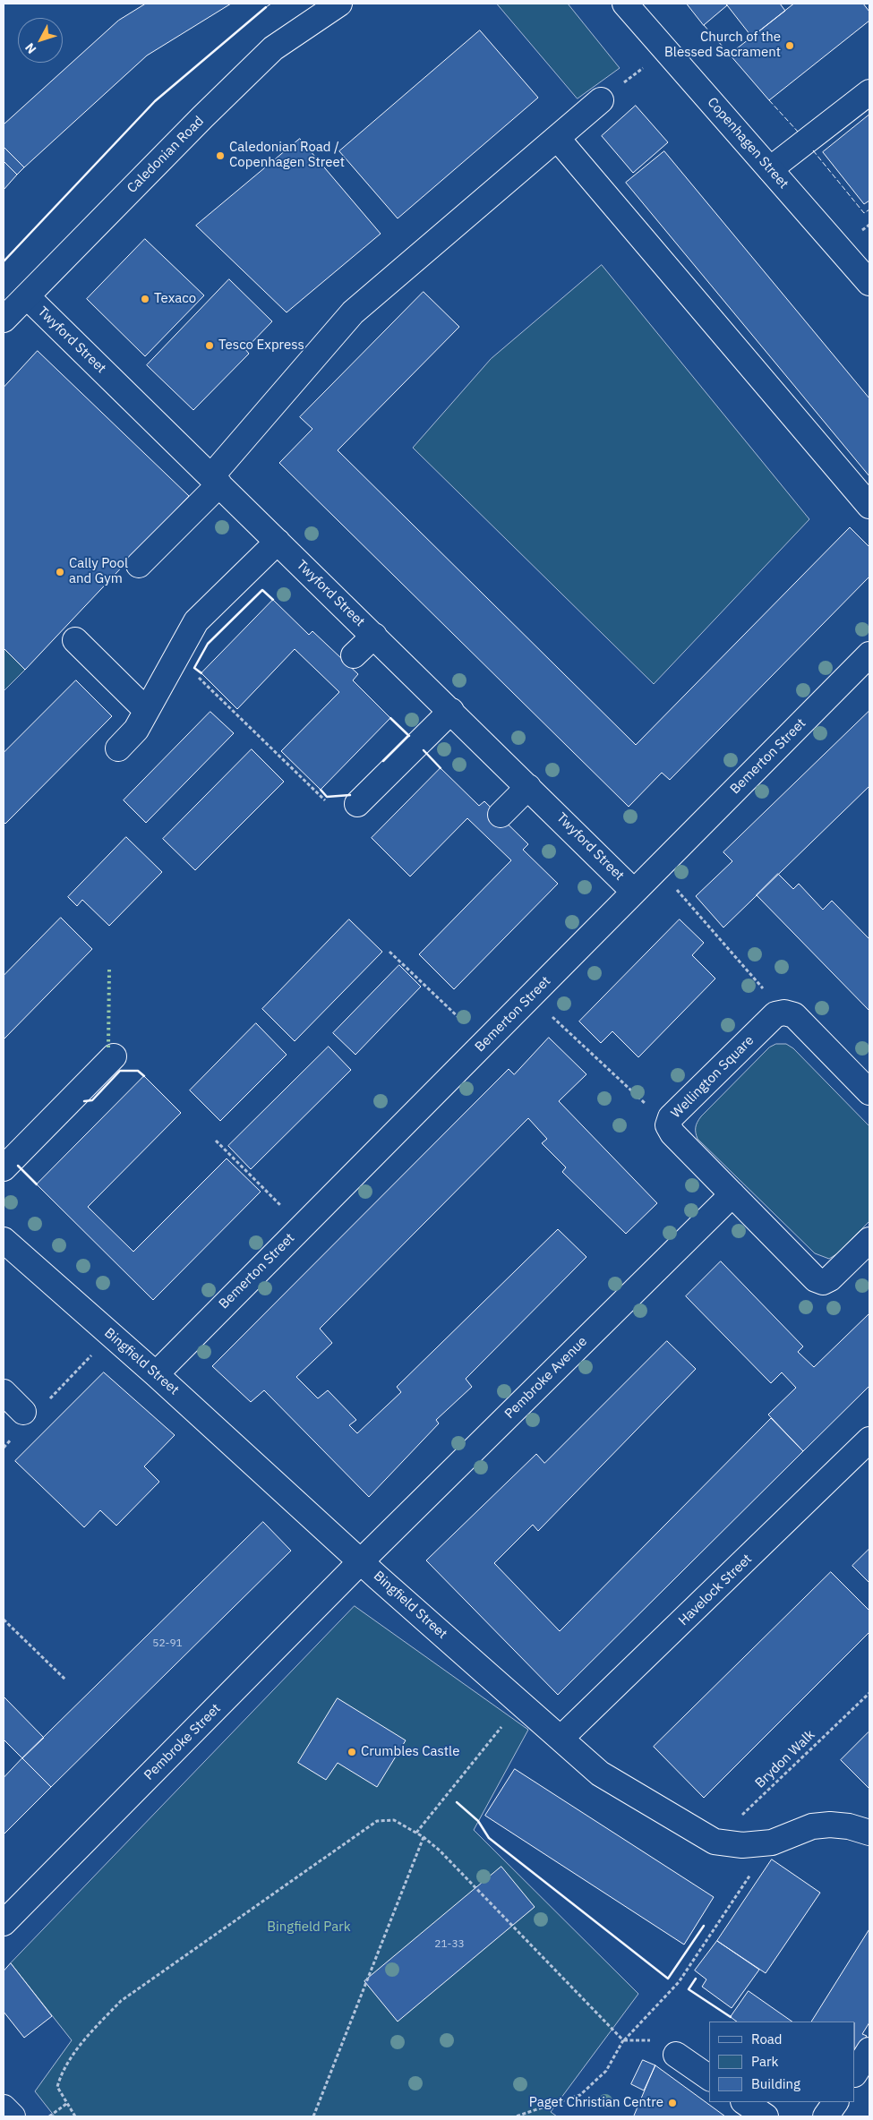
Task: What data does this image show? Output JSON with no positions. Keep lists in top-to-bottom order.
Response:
{
  "streets": {
    "street": [
      "Copenhagen Street",
      "Caledonian Road",
      "Twyford Street",
      "Bemerton Street",
      "Wellington Square",
      "Bingfield Street",
      "Pembroke Avenue",
      "Havelock Street",
      "Pembroke Street"
    ],
    "path": ["Brydon Walk"]
  },
  "crossings": [
    ["Caledonian Road", "Twyford Street"],
    ["Twyford Street", "Bemerton Street"],
    ["Bemerton Street", "Bingfield Street"],
    ["Wellington Square", "Pembroke Avenue"],
    ["Bingfield Street", "Pembroke Avenue"],
    ["Bingfield Street", "Havelock Street"],
    ["Bingfield Street", "Pembroke Street"],
    ["Bingfield Street", "Brydon Walk"],
    ["Pembroke Avenue", "Pembroke Street"]
  ],
  "parks": ["Bingfield Park"],
  "places": [
    "Church of the Blessed Sacrament",
    "Caledonian Road / Copenhagen Street",
    "Texaco",
    "Tesco Express",
    "Cally Pool and Gym",
    "Crumbles Castle",
    "Paget Christian Centre"
  ],
  "house_numbers": ["52-91", "21-33"],
  "legend": ["Road", "Park", "Building"],
  "north": "bottom left"
}
